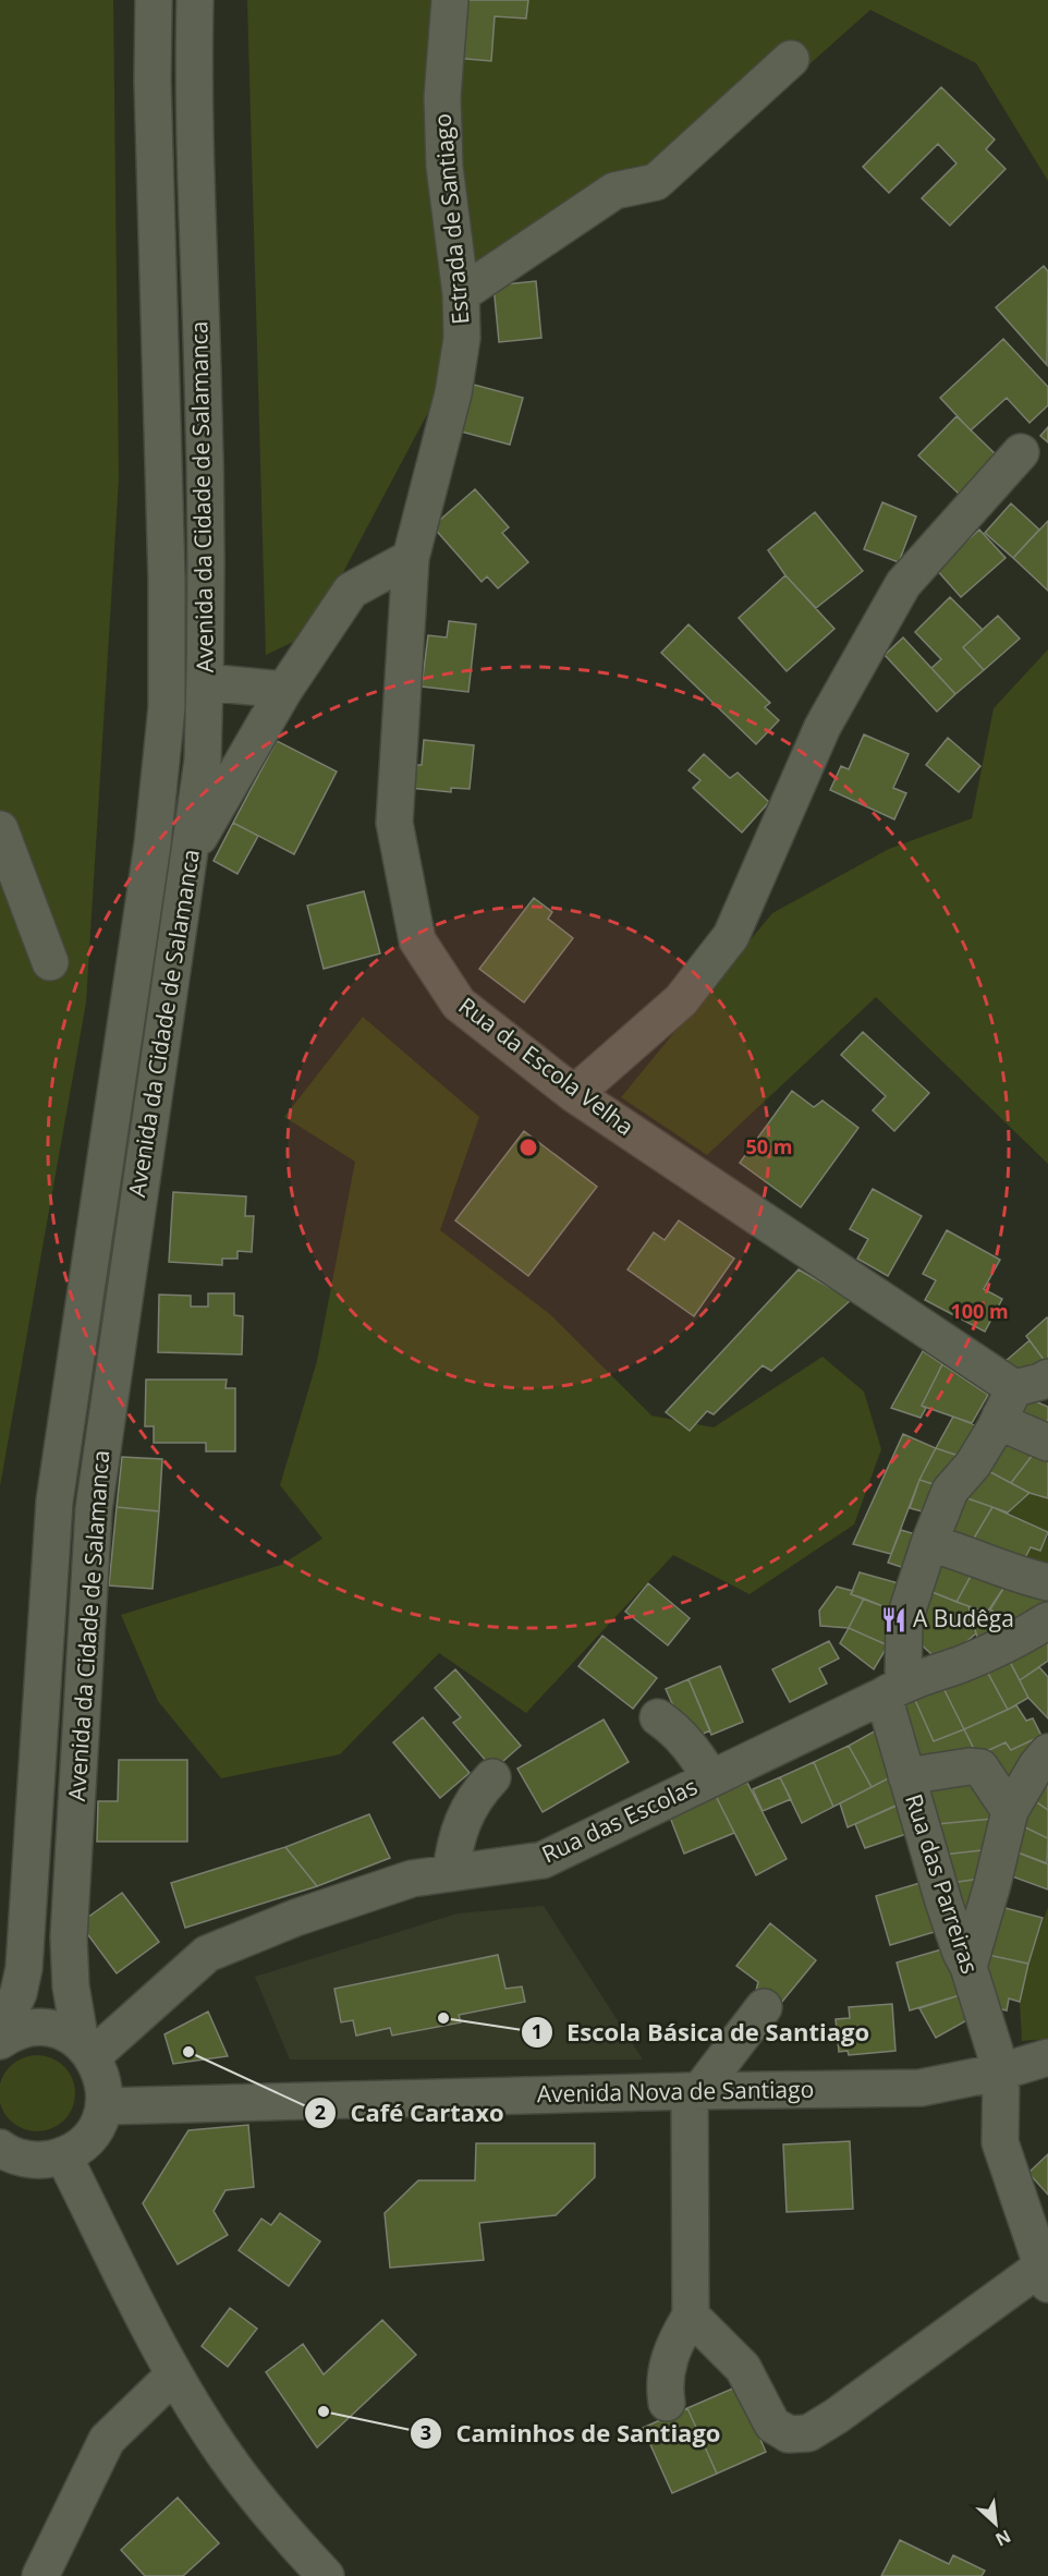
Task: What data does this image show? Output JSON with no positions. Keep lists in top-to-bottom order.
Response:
{
  "streets": {
    "street": [
      "Estrada de Santiago",
      "Avenida da Cidade de Salamanca",
      "Rua da Escola Velha",
      "Rua das Escolas",
      "Rua das Parreiras",
      "Avenida Nova de Santiago"
    ]
  },
  "crossings": [
    ["Estrada de Santiago", "Rua da Escola Velha"],
    ["Avenida da Cidade de Salamanca", "Rua das Escolas"],
    ["Avenida da Cidade de Salamanca", "Avenida Nova de Santiago"],
    ["Rua da Escola Velha", "Rua das Parreiras"],
    ["Rua das Escolas", "Rua das Parreiras"],
    ["Rua das Parreiras", "Avenida Nova de Santiago"]
  ],
  "places": {
    "restaurant": ["A Budêga"],
    "other": ["Escola Básica de Santiago", "Café Cartaxo", "Caminhos de Santiago"]
  },
  "north": "bottom right",
  "rings": ["50 m", "100 m"]
}
